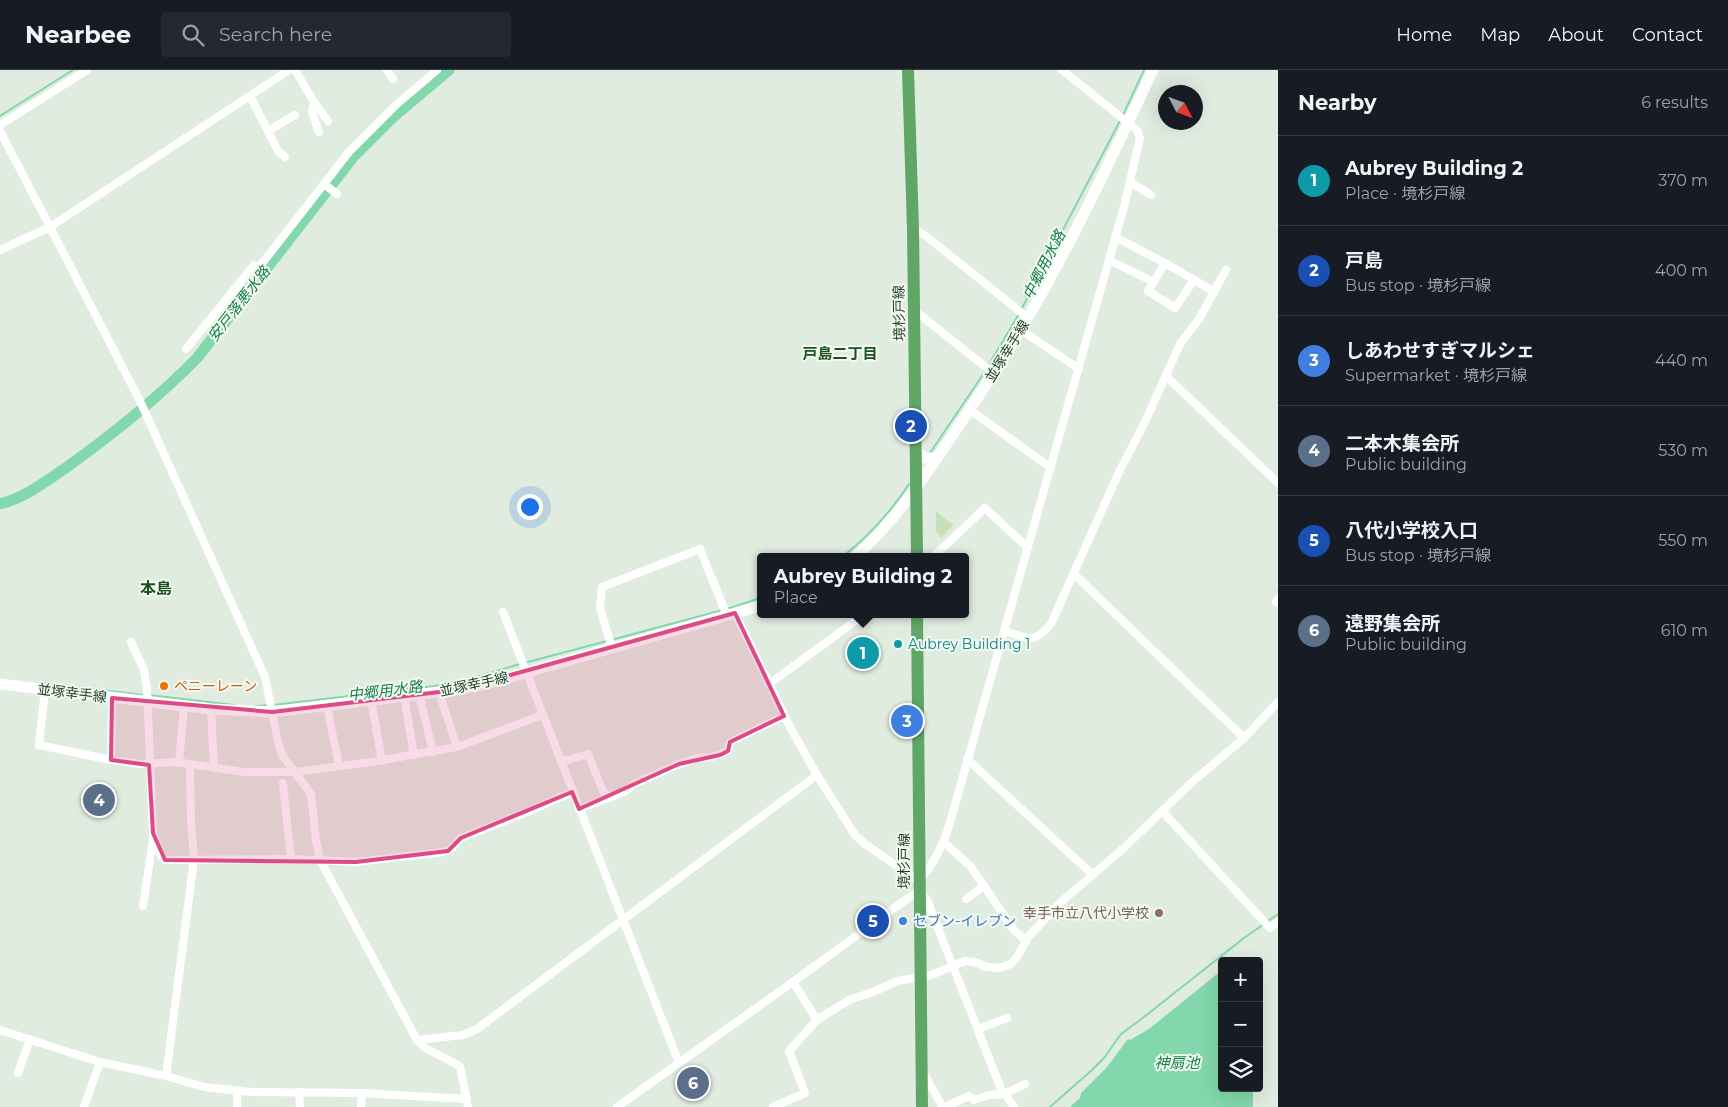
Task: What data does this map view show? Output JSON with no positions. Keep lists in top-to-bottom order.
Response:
{
  "streets": {
    "main road": ["境杉戸線", "並塚幸手線"]
  },
  "crossings": [
    ["境杉戸線", "並塚幸手線"]
  ],
  "districts": ["戸島二丁目", "本島"],
  "water": ["中郷用水路", "安戸落悪水路", "神扇池"],
  "places": [
    "Aubrey Building 1",
    "ペニーレーン",
    "幸手市立八代小学校",
    "セブン-イレブン"
  ],
  "north": "bottom right",
  "page": {
    "header": "Nearbee",
    "search": "Search here",
    "nav": [
      "Home",
      "Map",
      "About",
      "Contact"
    ],
    "heading": ["Nearby", "6 results"],
    "list": [
      {
        "mark": "1",
        "name": "Aubrey Building 2",
        "note": "Place · 境杉戸線",
        "value": "370 m"
      },
      {
        "mark": "2",
        "name": "戸島",
        "note": "Bus stop · 境杉戸線",
        "value": "400 m"
      },
      {
        "mark": "3",
        "name": "しあわせすぎマルシェ",
        "note": "Supermarket · 境杉戸線",
        "value": "440 m"
      },
      {
        "mark": "4",
        "name": "二本木集会所",
        "note": "Public building",
        "value": "530 m"
      },
      {
        "mark": "5",
        "name": "八代小学校入口",
        "note": "Bus stop · 境杉戸線",
        "value": "550 m"
      },
      {
        "mark": "6",
        "name": "遠野集会所",
        "note": "Public building",
        "value": "610 m"
      }
    ],
    "pins": [
      "2",
      "1",
      "3",
      "4",
      "5",
      "6"
    ],
    "popup": ["Aubrey Building 2", "Place"],
    "map_buttons": ["+", "−"]
  }
}
